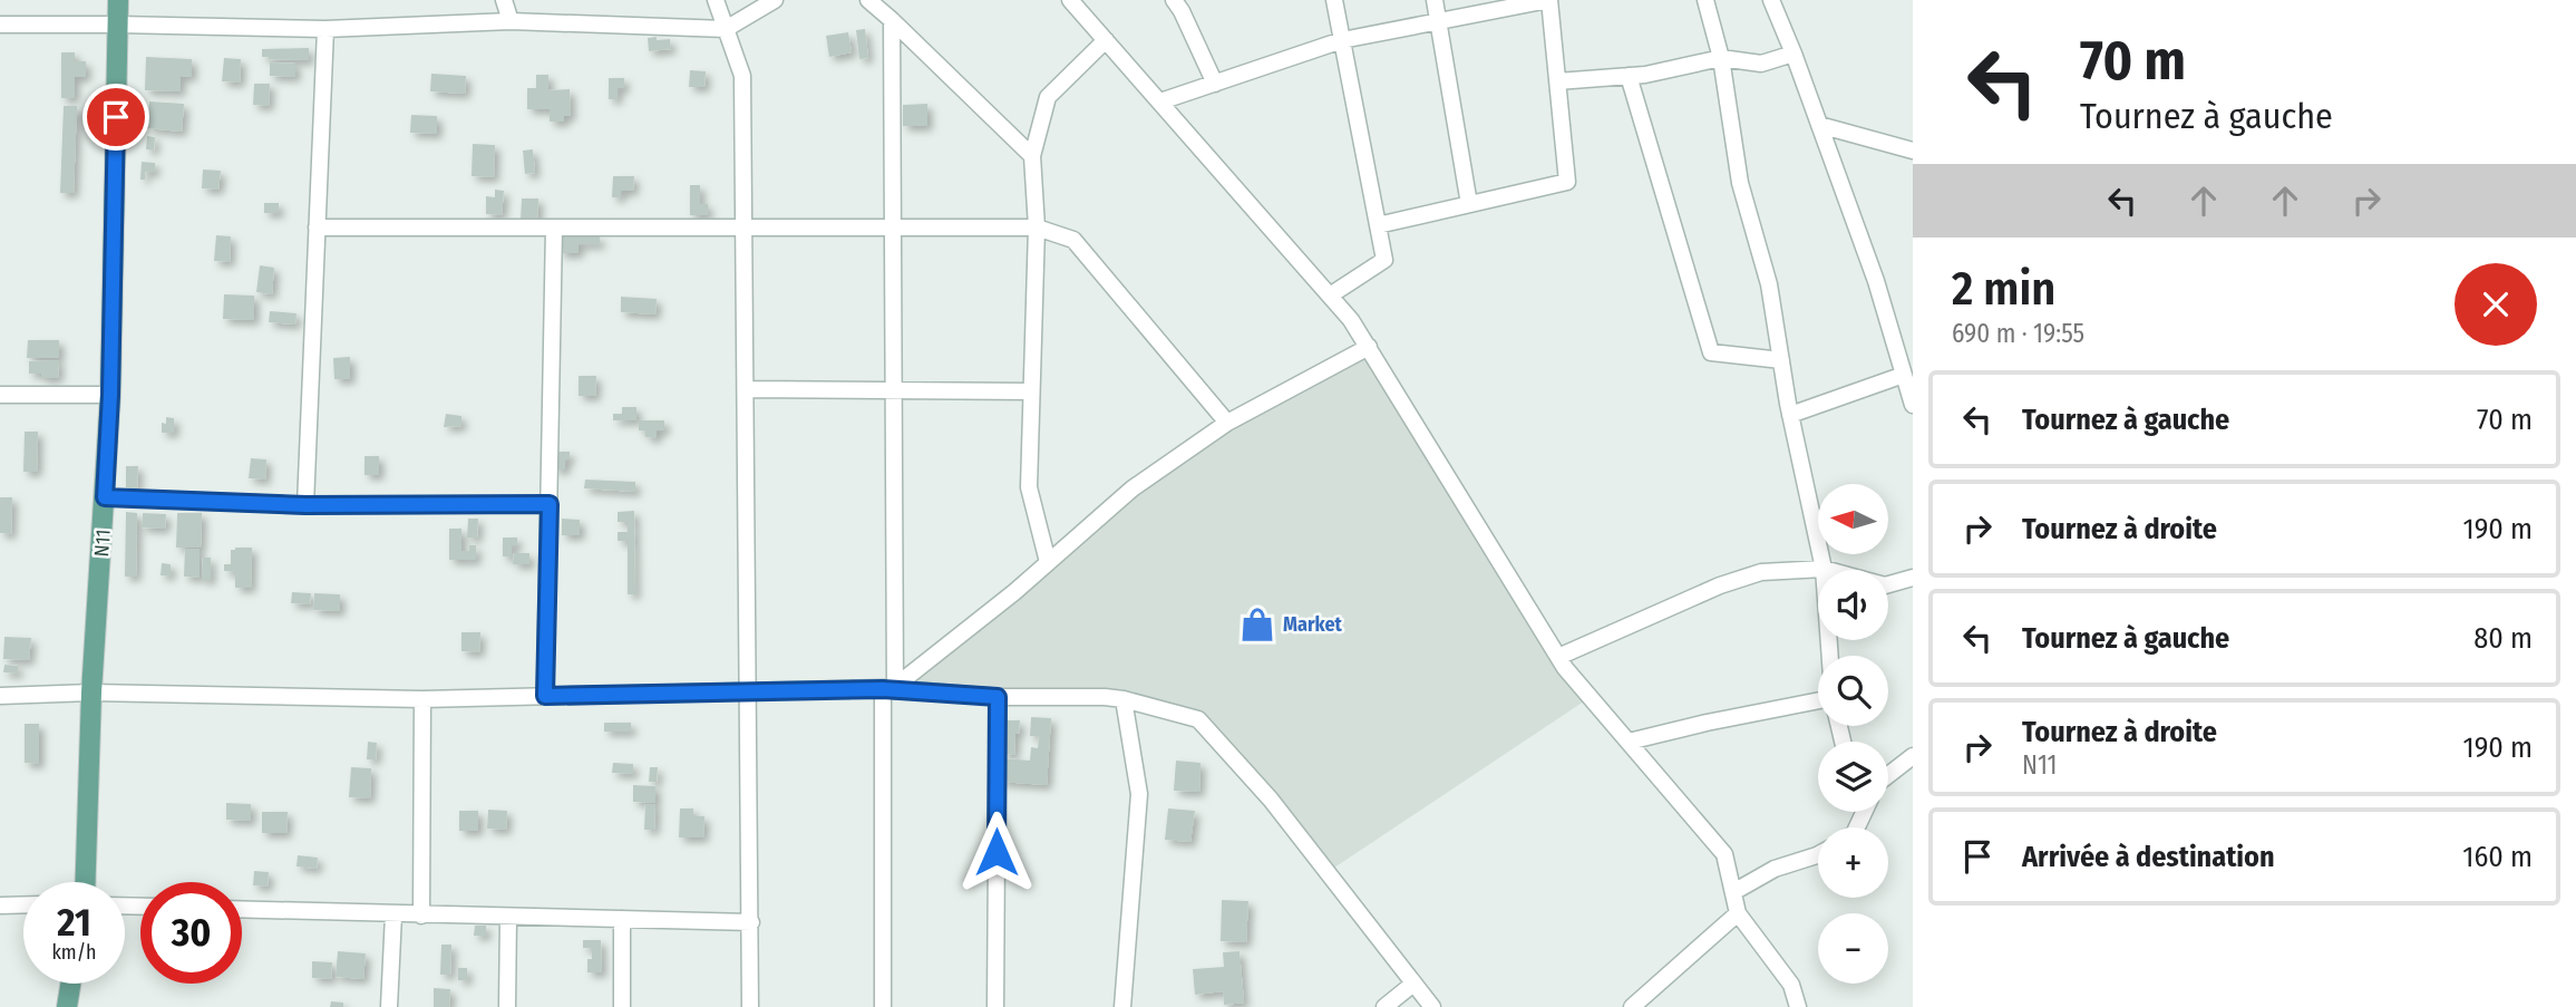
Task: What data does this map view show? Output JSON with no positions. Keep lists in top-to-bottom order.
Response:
{
  "streets": {
    "main road": ["N11"]
  },
  "places": {
    "shop": ["Market"]
  },
  "north": "left",
  "page": {
    "turn": ["70 m", "Tournez à gauche"],
    "heading": ["2 min", "690 m · 19:55"],
    "list": [
      {
        "name": "Tournez à gauche",
        "value": "70 m"
      },
      {
        "name": "Tournez à droite",
        "value": "190 m"
      },
      {
        "name": "Tournez à gauche",
        "value": "80 m"
      },
      {
        "name": "Tournez à droite",
        "note": "N11",
        "value": "190 m"
      },
      {
        "name": "Arrivée à destination",
        "value": "160 m"
      }
    ],
    "map_buttons": ["+", "−"],
    "speed": "21 km/h",
    "limit": "30"
  }
}
